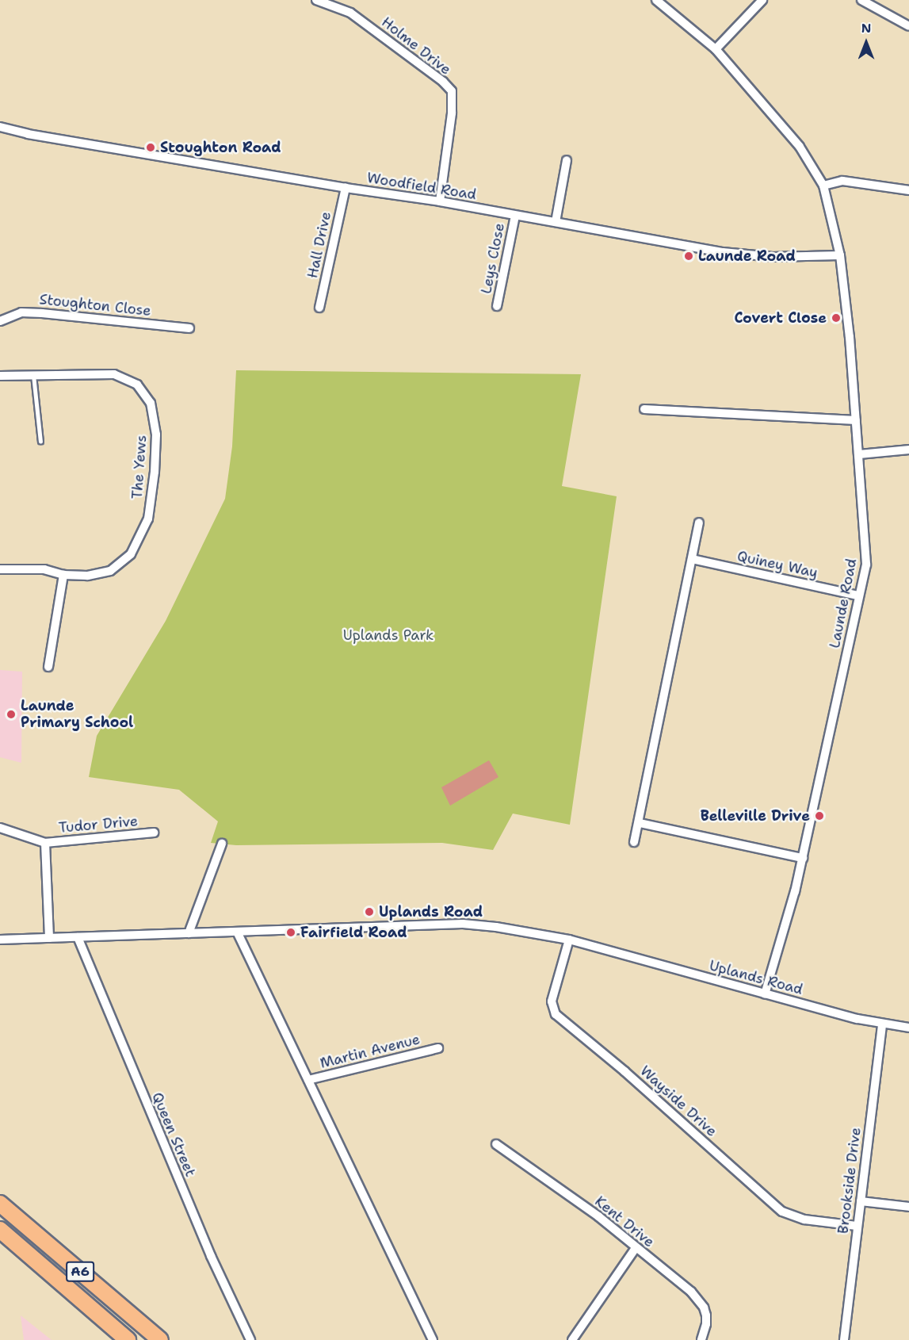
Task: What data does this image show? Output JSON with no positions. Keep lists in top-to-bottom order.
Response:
{
  "streets": {
    "highway": ["A6"],
    "street": [
      "Holme Drive",
      "Woodfield Road",
      "Hall Drive",
      "Leys Close",
      "Stoughton Close",
      "The Yews",
      "Quiney Way",
      "Launde Road",
      "Tudor Drive",
      "Uplands Road",
      "Martin Avenue",
      "Wayside Drive",
      "Queen Street",
      "Brookside Drive",
      "Kent Drive"
    ]
  },
  "crossings": [
    ["Holme Drive", "Woodfield Road"],
    ["Woodfield Road", "Hall Drive"],
    ["Woodfield Road", "Leys Close"],
    ["Woodfield Road", "Launde Road"],
    ["Quiney Way", "Launde Road"],
    ["Launde Road", "Uplands Road"],
    ["Tudor Drive", "Uplands Road"],
    ["Uplands Road", "Wayside Drive"],
    ["Uplands Road", "Queen Street"],
    ["Uplands Road", "Brookside Drive"],
    ["Wayside Drive", "Brookside Drive"]
  ],
  "parks": ["Uplands Park"],
  "places": [
    "Stoughton Road",
    "Launde Road",
    "Covert Close",
    "Launde Primary School",
    "Belleville Drive",
    "Uplands Road",
    "Fairfield Road"
  ],
  "north": "top"
}
